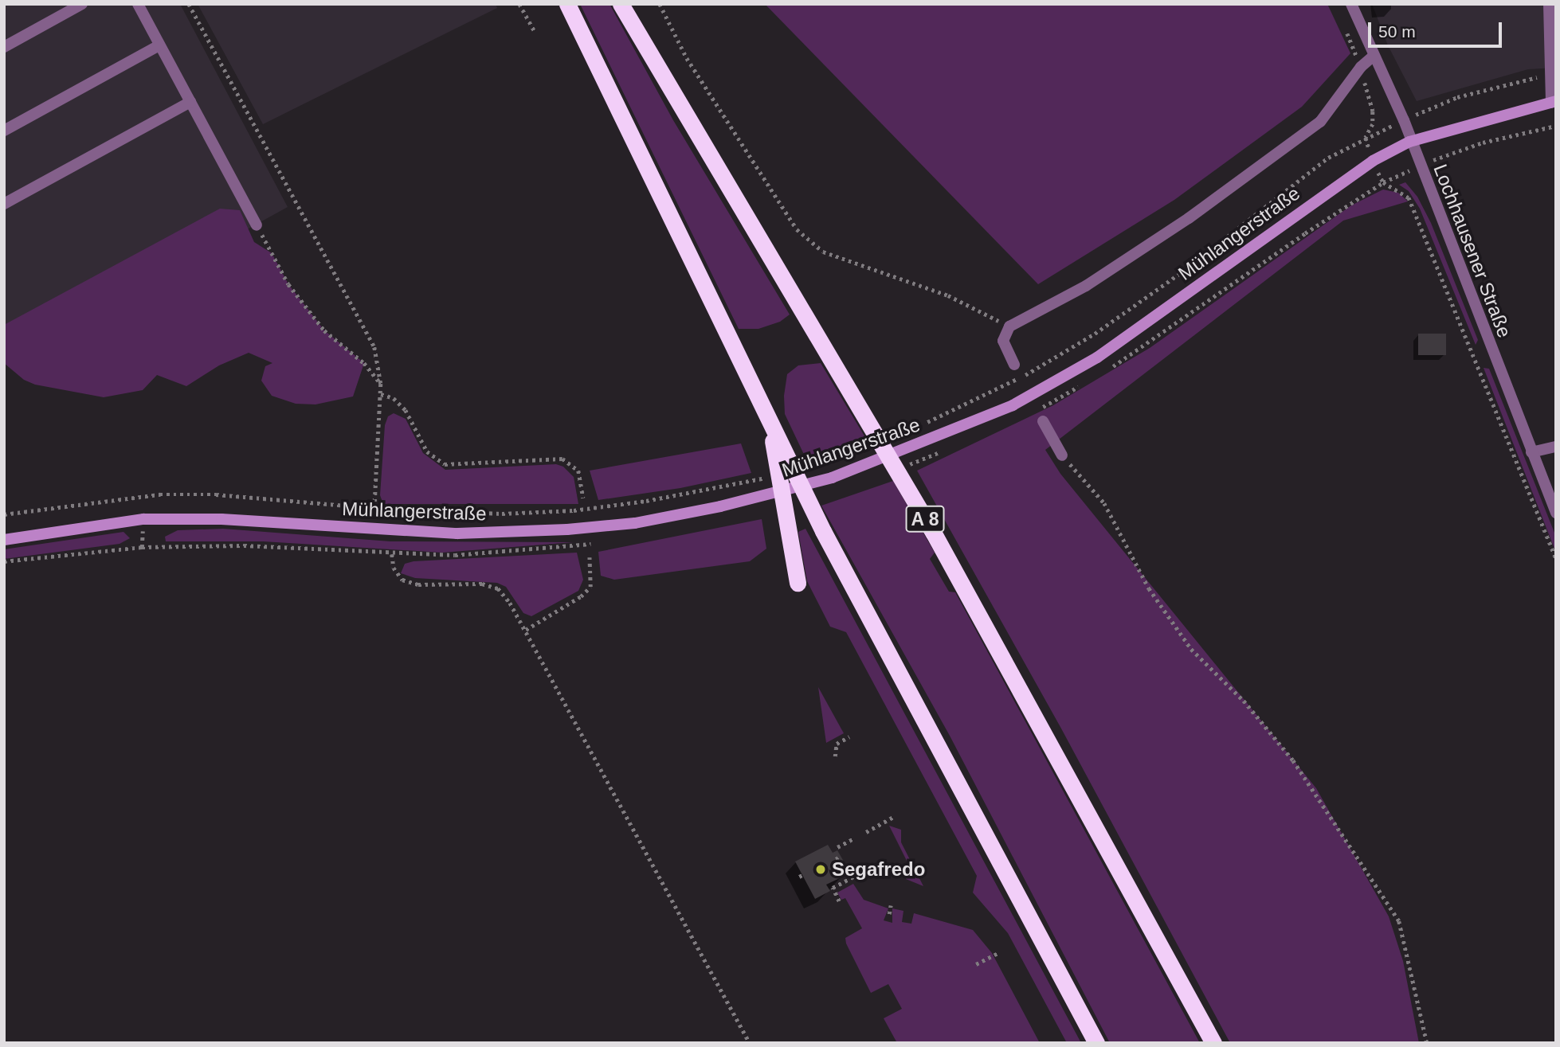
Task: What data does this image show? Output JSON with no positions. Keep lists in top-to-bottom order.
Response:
{
  "streets": {
    "highway": ["A 8"],
    "main road": ["Mühlangerstraße"],
    "street": ["Lochhausener Straße"]
  },
  "crossings": [
    ["Mühlangerstraße", "Lochhausener Straße"]
  ],
  "places": ["Segafredo"],
  "scale_bar": "50 m"
}
